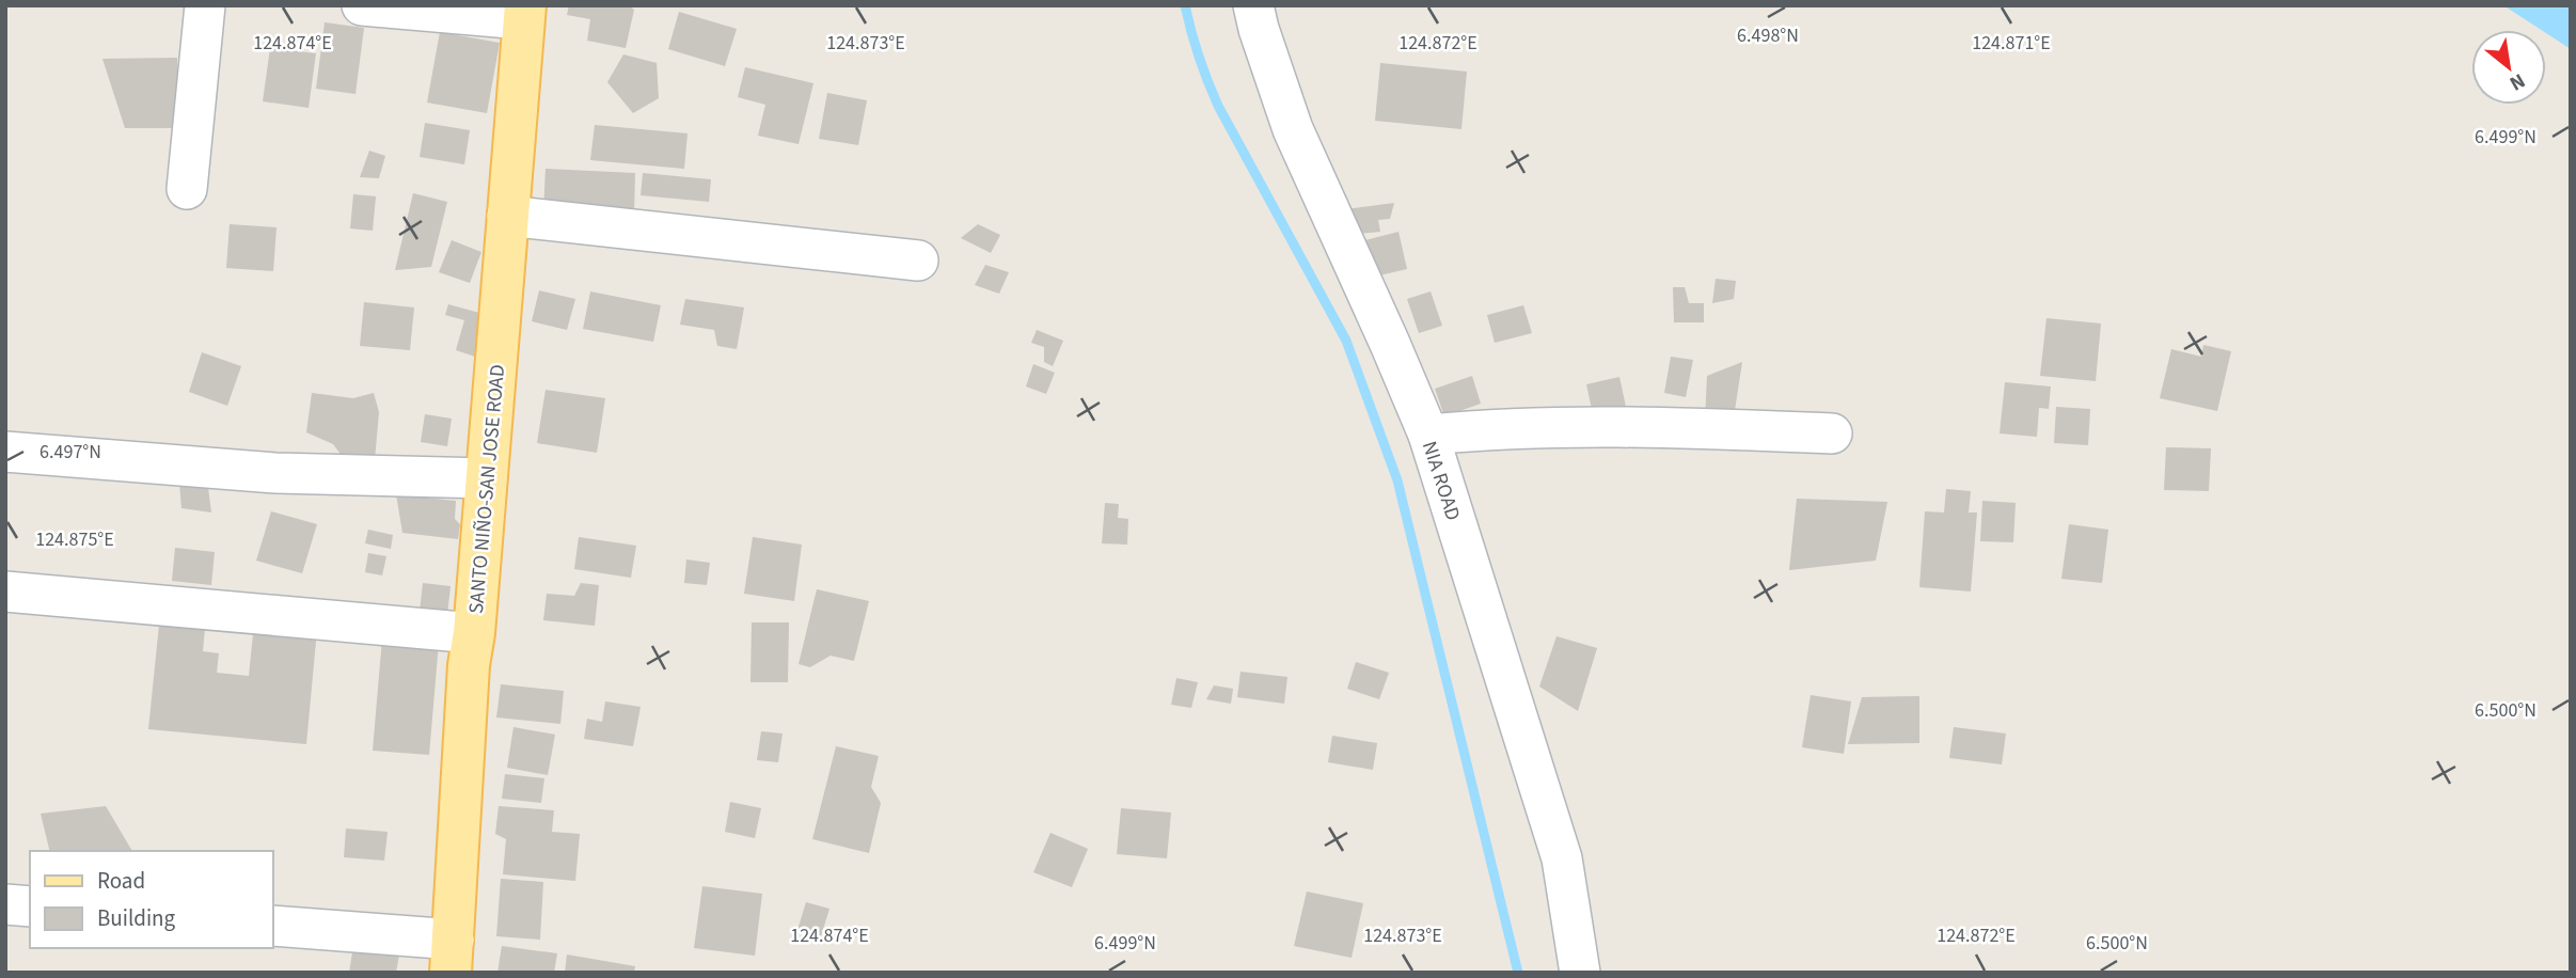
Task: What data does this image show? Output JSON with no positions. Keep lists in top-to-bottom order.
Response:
{
  "streets": {
    "main road": ["SANTO NIÑO-SAN JOSE ROAD"],
    "street": ["NIA ROAD"]
  },
  "legend": ["Road", "Building"],
  "north": "bottom right",
  "coordinates": [
    "6.498°N",
    "124.873°E",
    "124.874°E",
    "124.872°E",
    "124.871°E",
    "6.499°N",
    "6.497°N",
    "124.875°E",
    "6.500°N"
  ]
}
